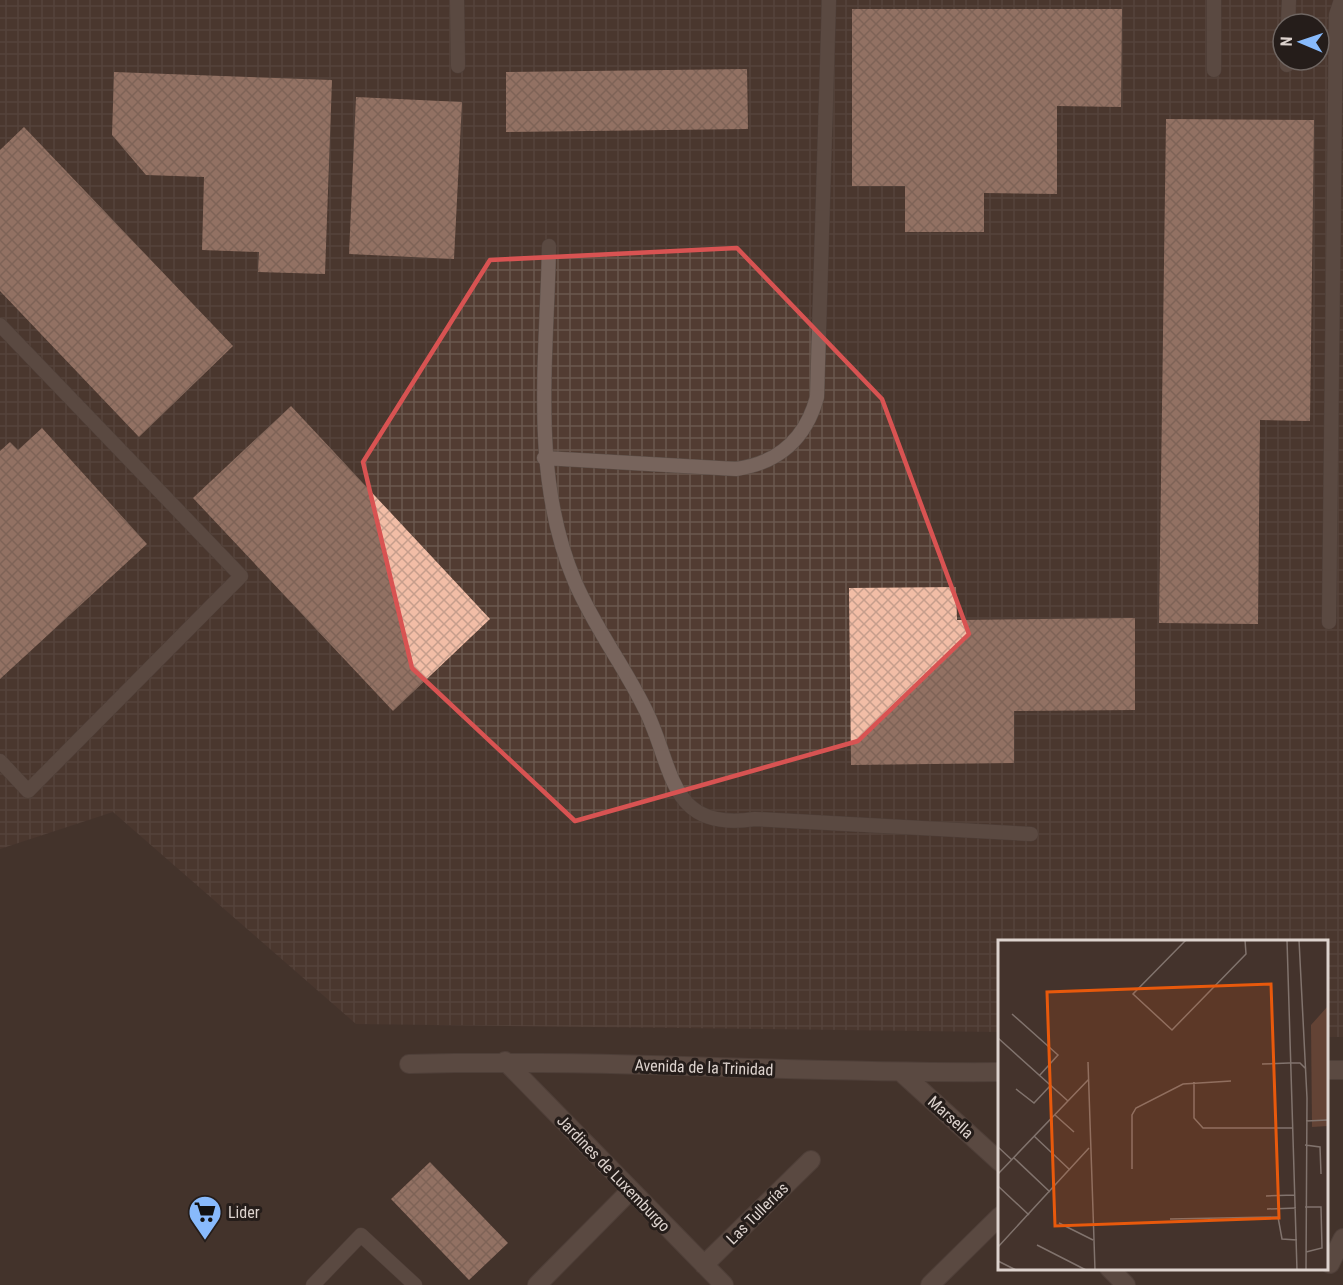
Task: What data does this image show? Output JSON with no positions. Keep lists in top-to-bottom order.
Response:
{
  "streets": {
    "street": [
      "Avenida de la Trinidad",
      "Marsella",
      "Jardines de Luxemburgo",
      "Las Tullerías"
    ]
  },
  "crossings": [
    ["Avenida de la Trinidad", "Marsella"],
    ["Avenida de la Trinidad", "Jardines de Luxemburgo"],
    ["Jardines de Luxemburgo", "Las Tullerías"]
  ],
  "places": {
    "supermarket": ["Lider"]
  },
  "north": "left"
}
